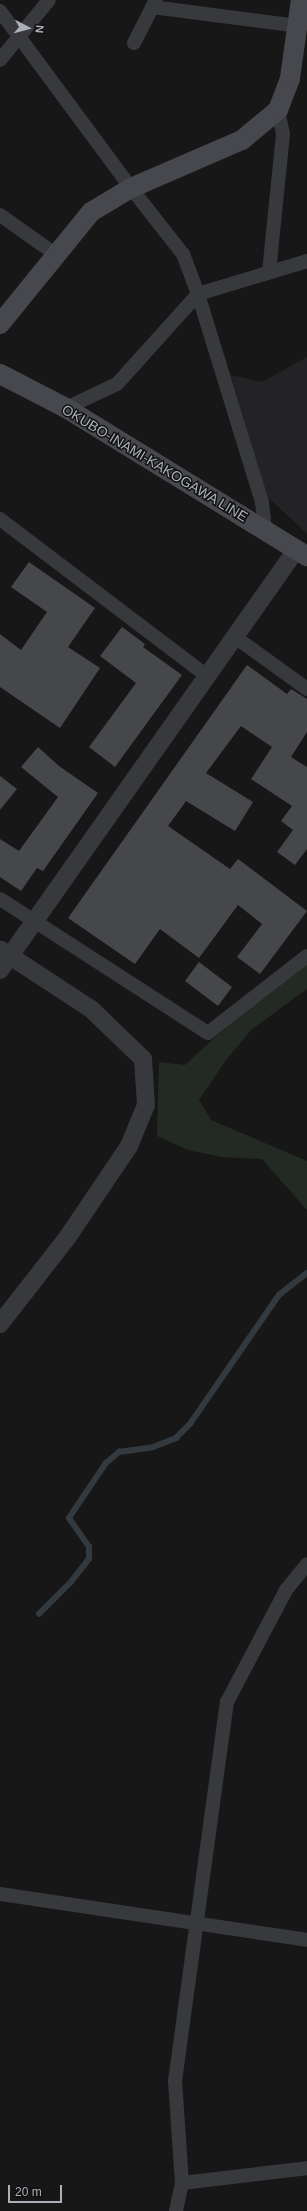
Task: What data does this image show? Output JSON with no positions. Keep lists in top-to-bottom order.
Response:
{
  "streets": {
    "main road": ["OKUBO-INAMI-KAKOGAWA LINE"]
  },
  "scale_bar": "20 m",
  "north": "right"
}
